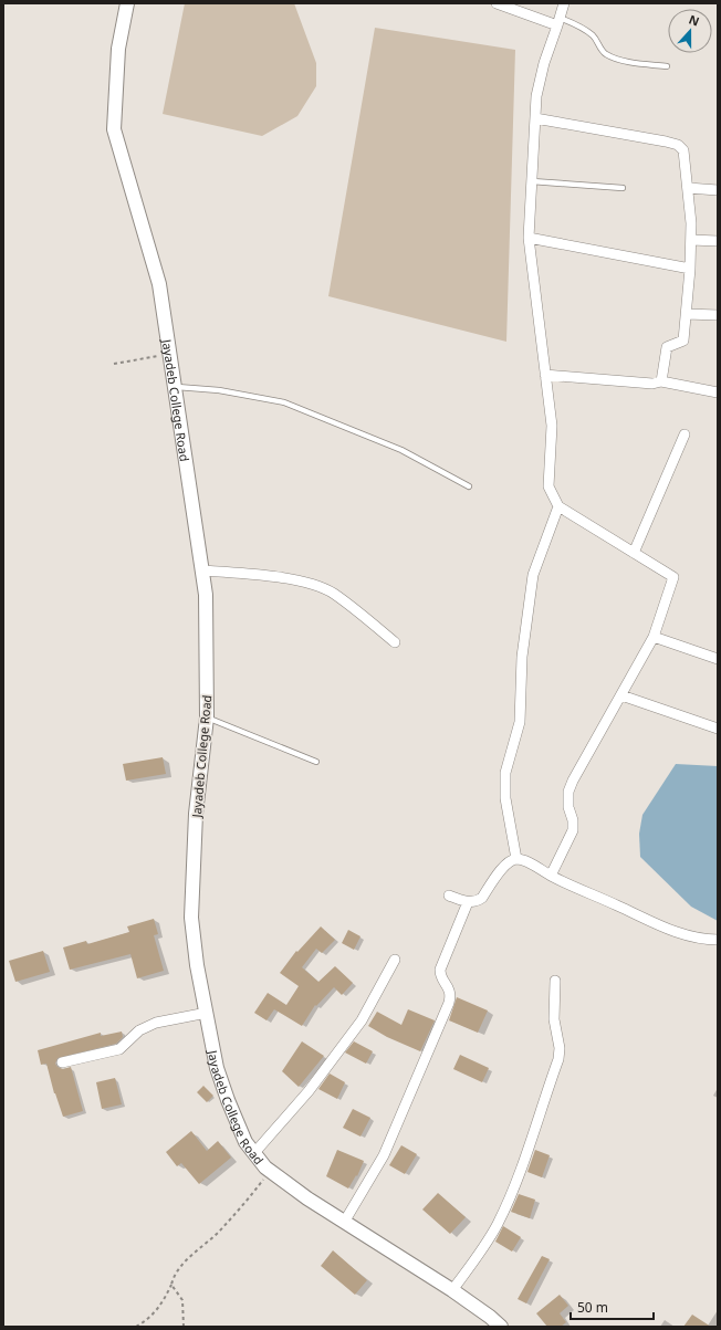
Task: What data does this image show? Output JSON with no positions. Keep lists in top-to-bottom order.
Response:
{
  "streets": {
    "street": ["Jayadeb College Road"]
  },
  "scale_bar": "50 m",
  "north": "top"
}
